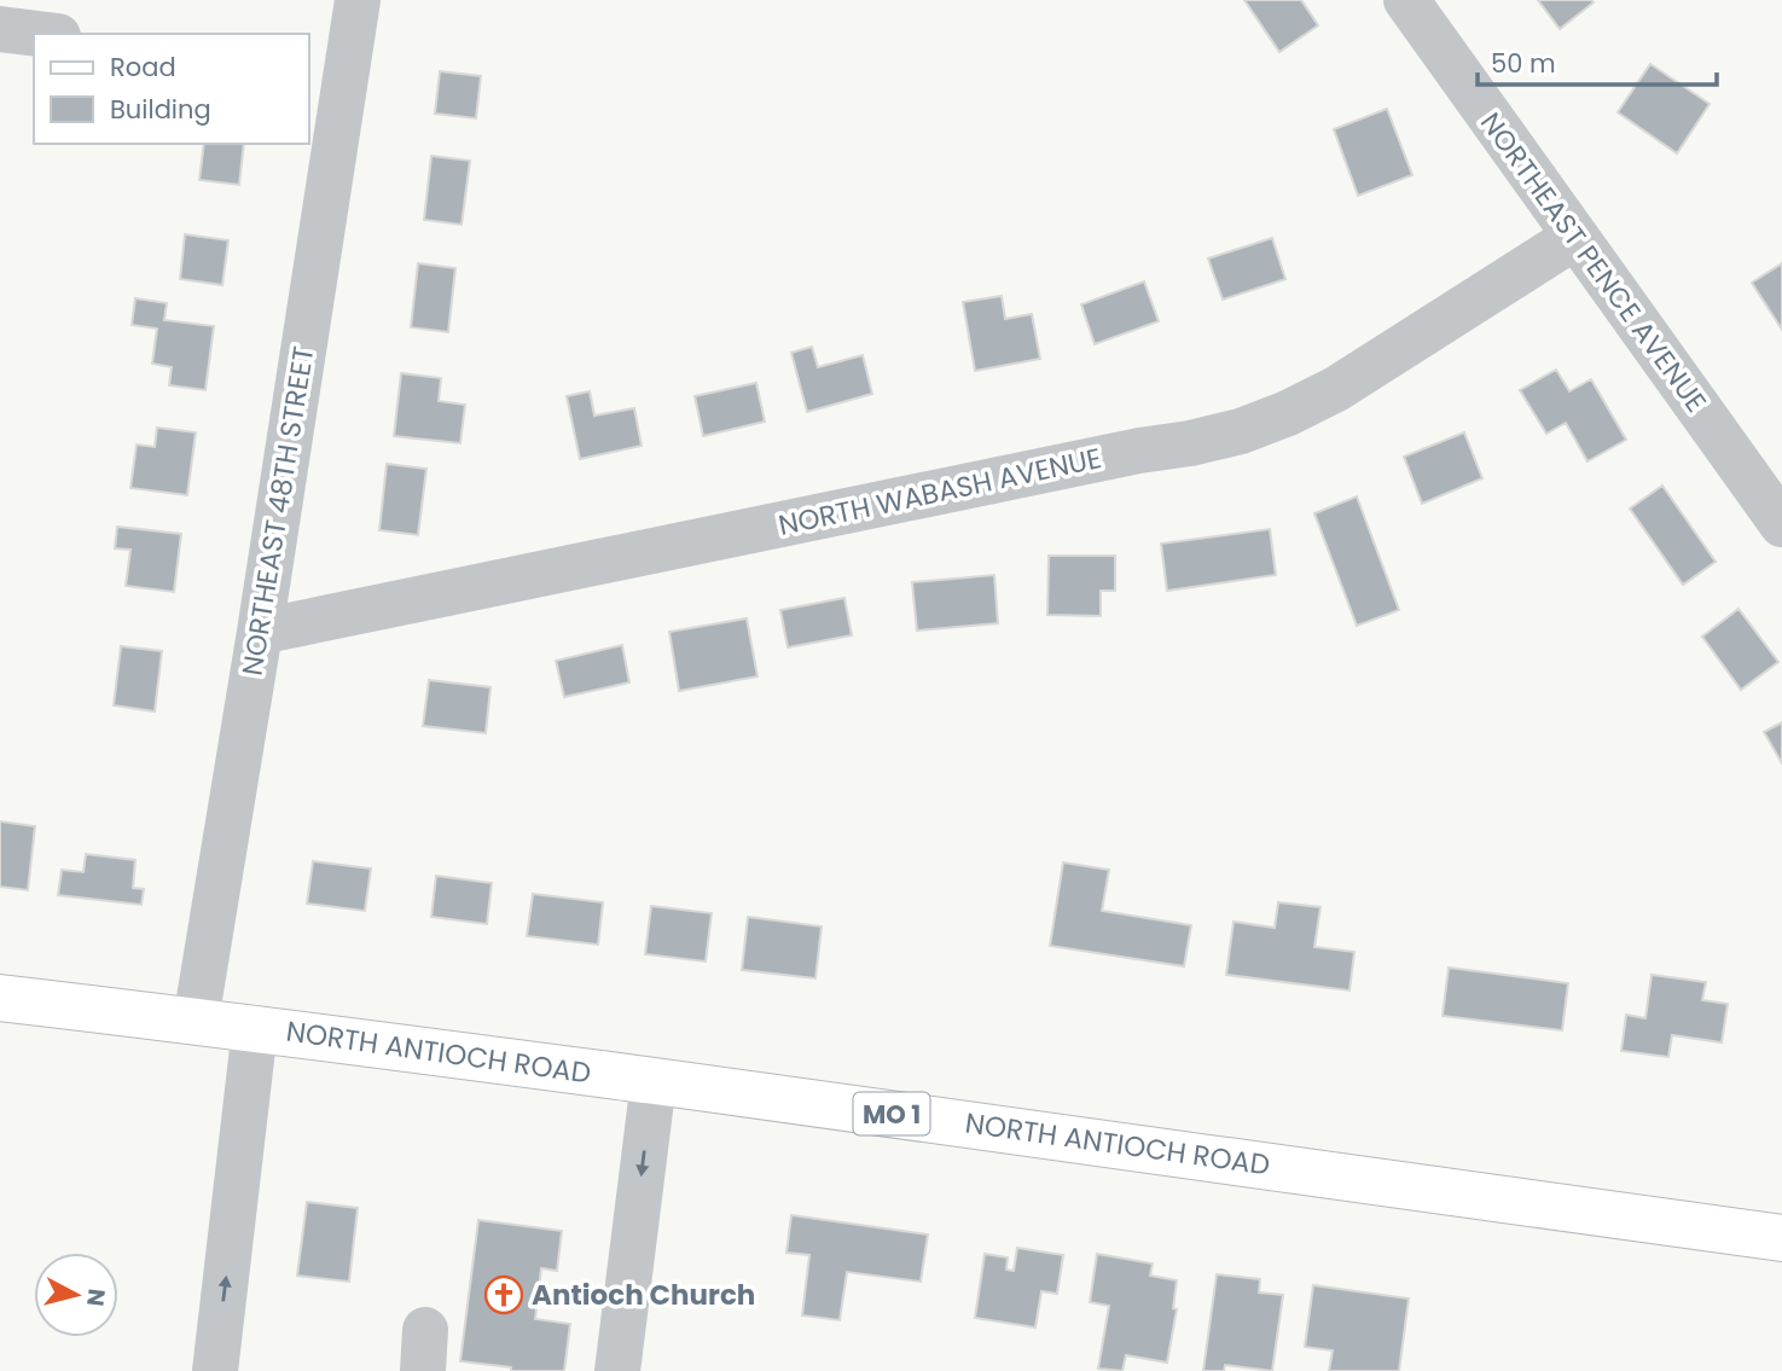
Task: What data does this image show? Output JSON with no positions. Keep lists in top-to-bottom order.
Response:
{
  "streets": {
    "main road": ["NORTH ANTIOCH ROAD", "MO 1"],
    "street": ["NORTHEAST PENCE AVENUE", "NORTH WABASH AVENUE", "NORTHEAST 48TH STREET"]
  },
  "crossings": [
    ["NORTHEAST PENCE AVENUE", "NORTH WABASH AVENUE"],
    ["NORTH WABASH AVENUE", "NORTHEAST 48TH STREET"],
    ["NORTHEAST 48TH STREET", "NORTH ANTIOCH ROAD"]
  ],
  "places": {
    "church": ["Antioch Church"]
  },
  "legend": ["Road", "Building"],
  "scale_bar": "50 m",
  "north": "right"
}
